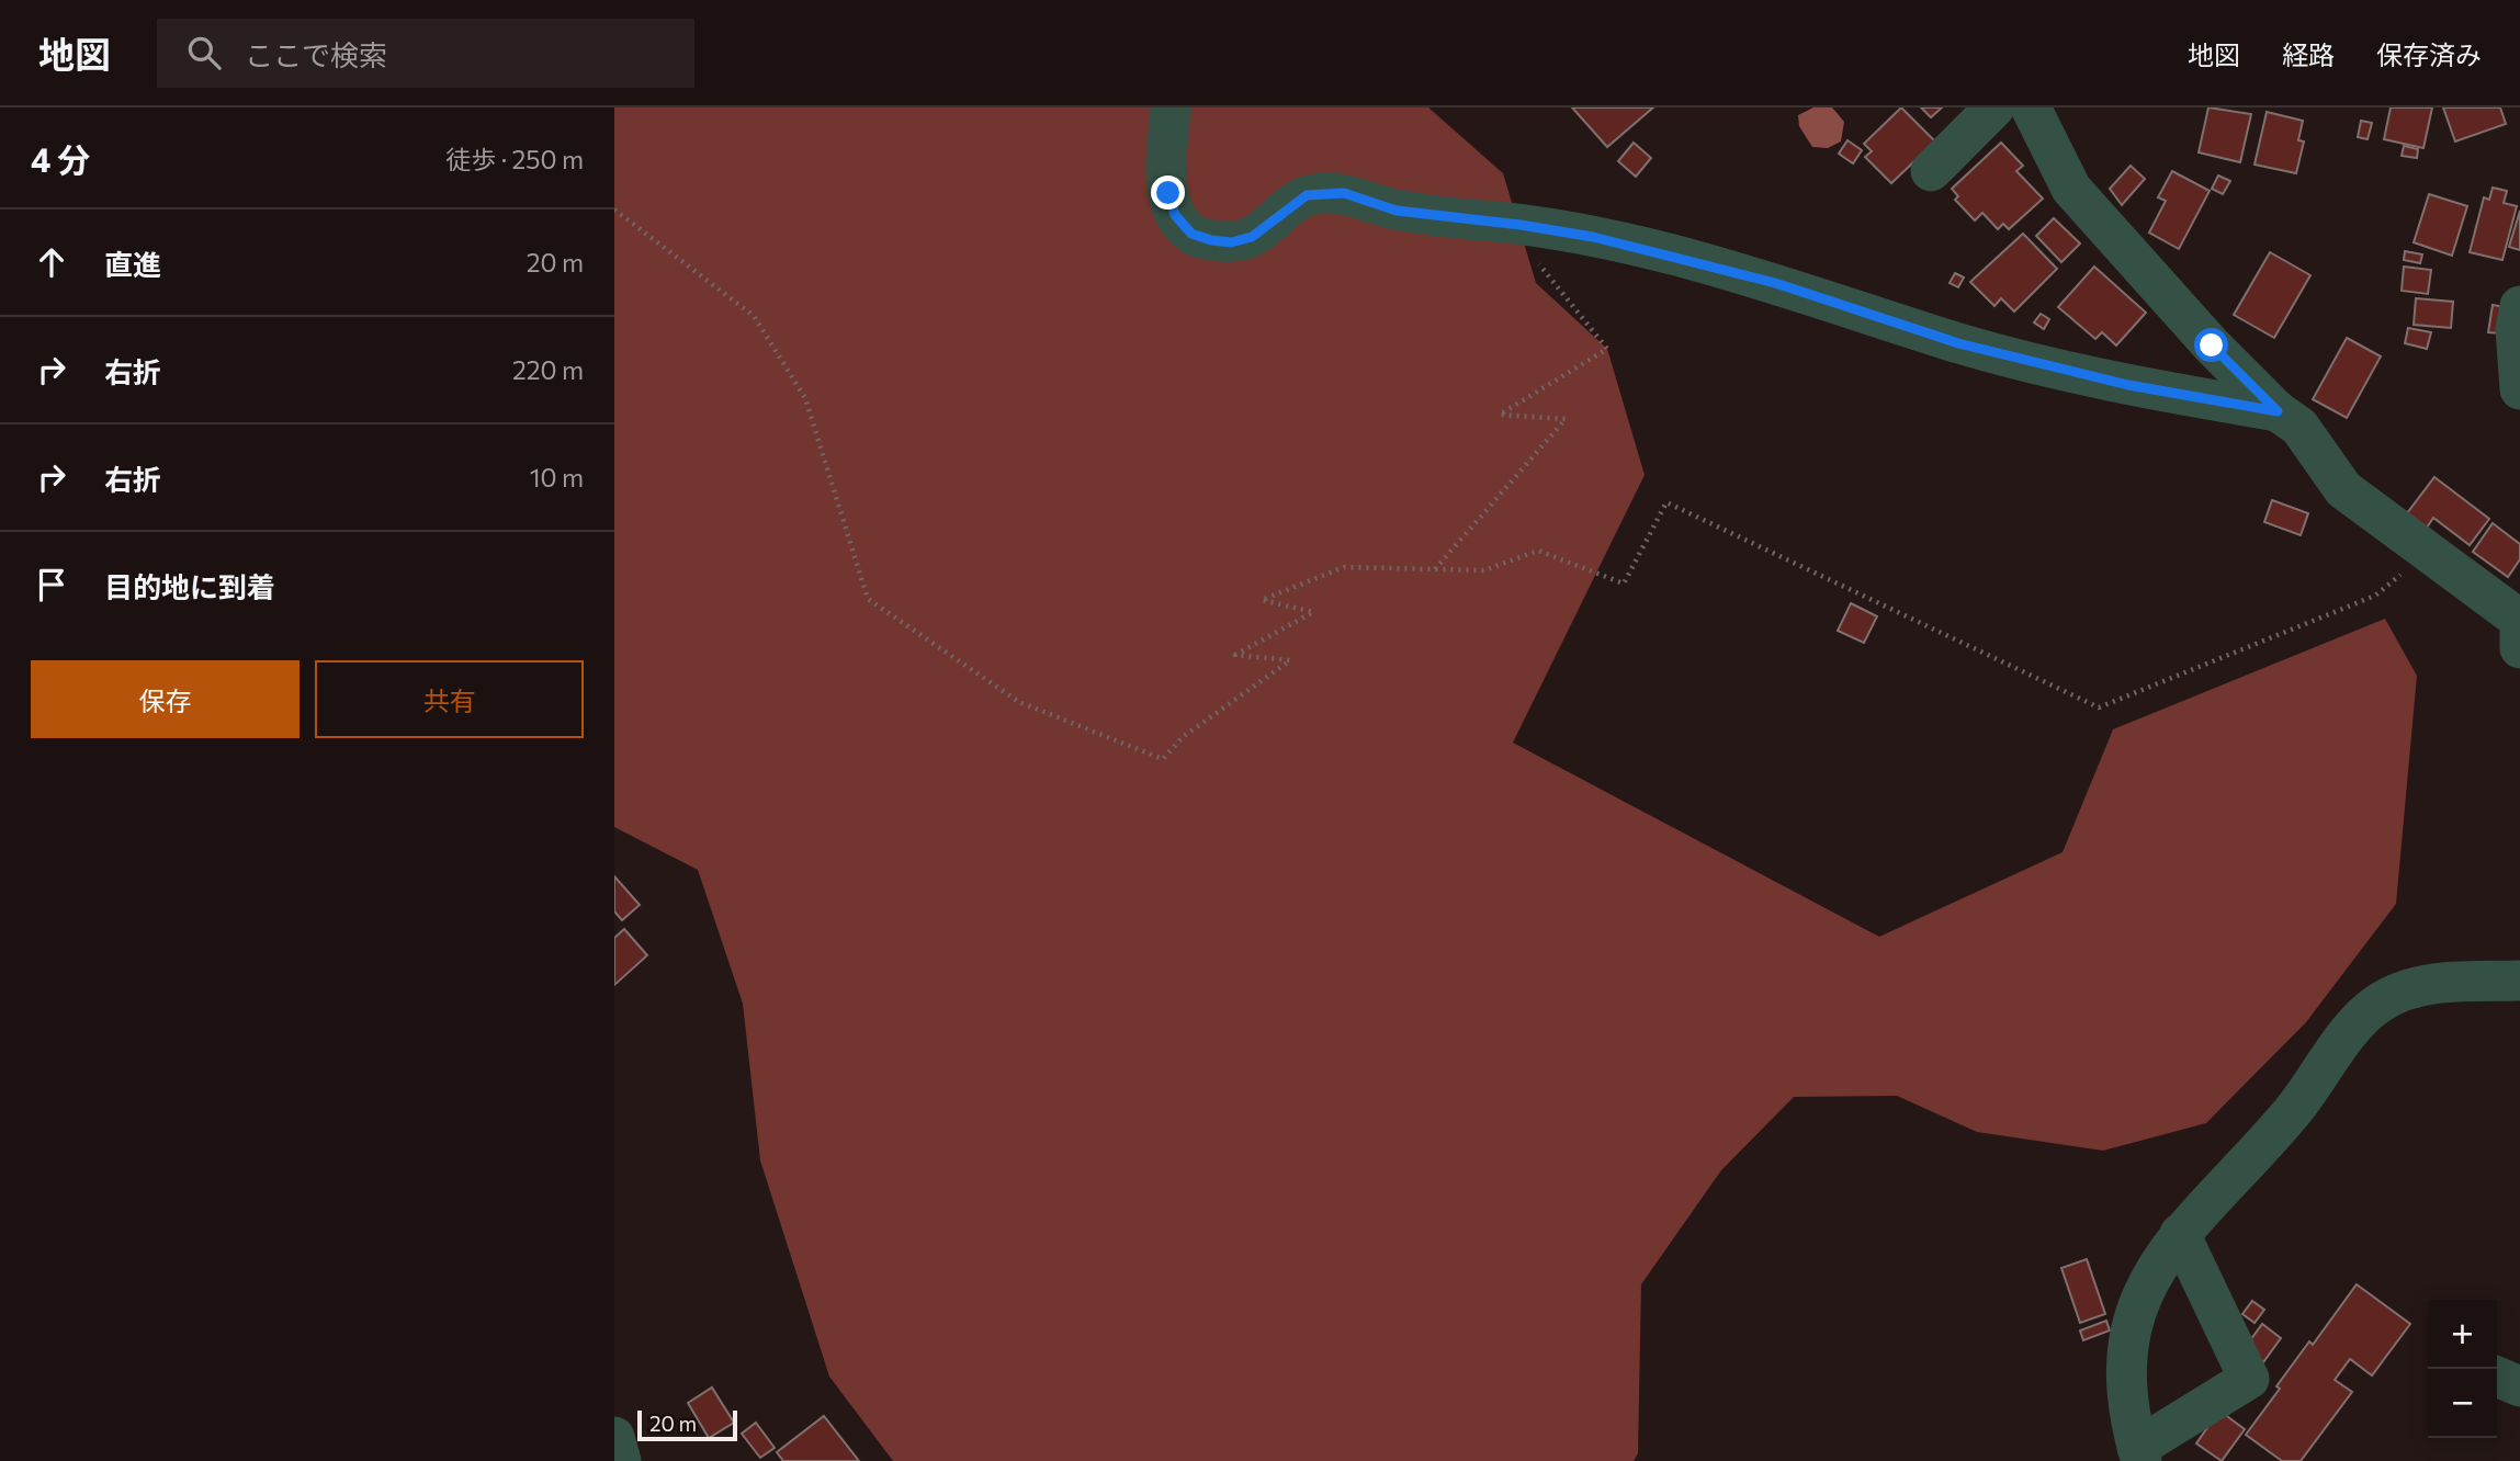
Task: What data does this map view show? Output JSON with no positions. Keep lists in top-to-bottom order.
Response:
{
  "scale_bar": "20 m",
  "page": {
    "header": "地図",
    "search": "ここで検索",
    "nav": ["地図", "経路", "保存済み"],
    "heading": ["4 分", "徒歩 · 250 m"],
    "list": [
      ["直進", "20 m"],
      ["右折", "220 m"],
      ["右折", "10 m"],
      "目的地に到着"
    ],
    "buttons": ["保存", "共有"],
    "map_buttons": ["+", "−"],
    "scale": "20 m"
  }
}
